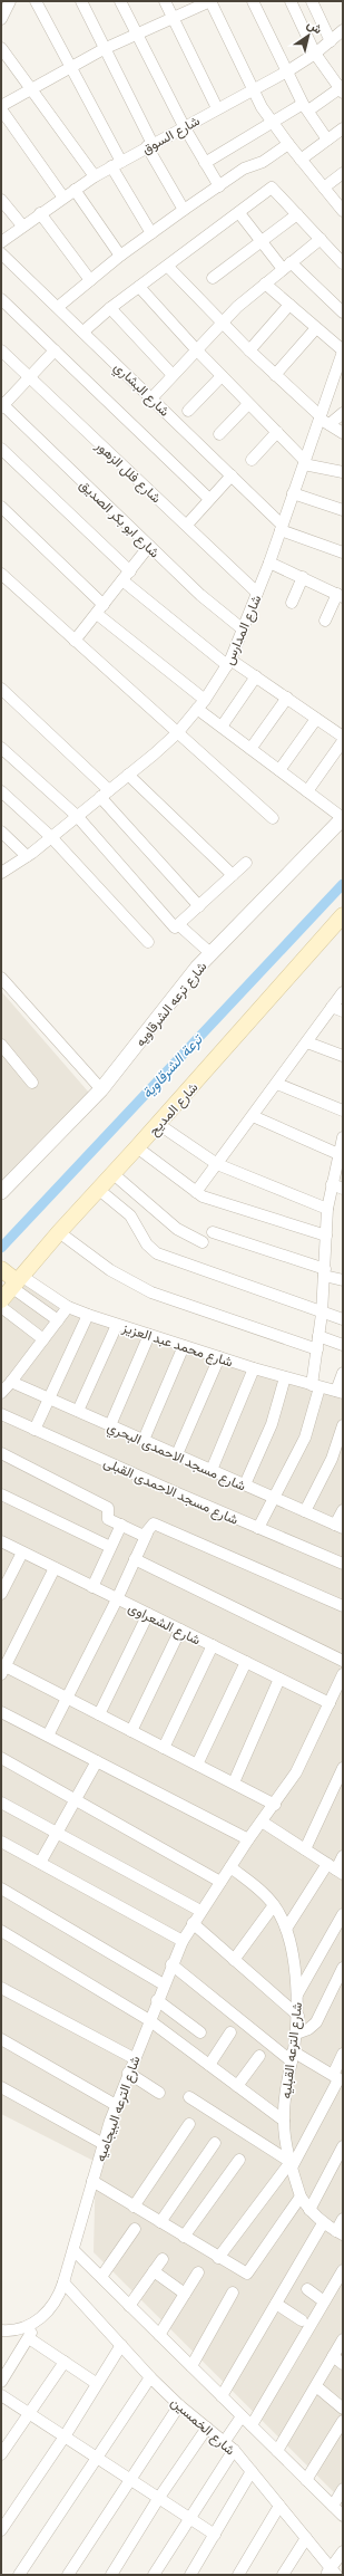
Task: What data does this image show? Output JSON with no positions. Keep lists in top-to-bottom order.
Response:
{
  "streets": {
    "main road": ["شارع المديح"],
    "street": [
      "شارع السوق",
      "شارع البشاري",
      "شارع فلل الزهور",
      "شارع ابو بكر الصديق",
      "شارع المدارس",
      "شارع ترعه الشرقاويه",
      "شارع محمد عبد العزيز",
      "شارع مسجد الاحمدى البحري",
      "شارع مسجد الاحمدى القبلى",
      "شارع الشعراوى",
      "شارع الترعه القبليه",
      "شارع الترعه البيجاميه",
      "شارع الخمسين"
    ]
  },
  "crossings": [
    ["شارع البشاري", "شارع المدارس"],
    ["شارع فلل الزهور", "شارع المدارس"],
    ["شارع ابو بكر الصديق", "شارع المدارس"],
    ["شارع المديح", "شارع محمد عبد العزيز"],
    ["شارع الشعراوى", "شارع الترعه البيجاميه"],
    ["شارع الترعه القبليه", "شارع الترعه البيجاميه"],
    ["شارع الترعه البيجاميه", "شارع الخمسين"]
  ],
  "water": ["ترعة الشرقاوية"],
  "north": "top right"
}
